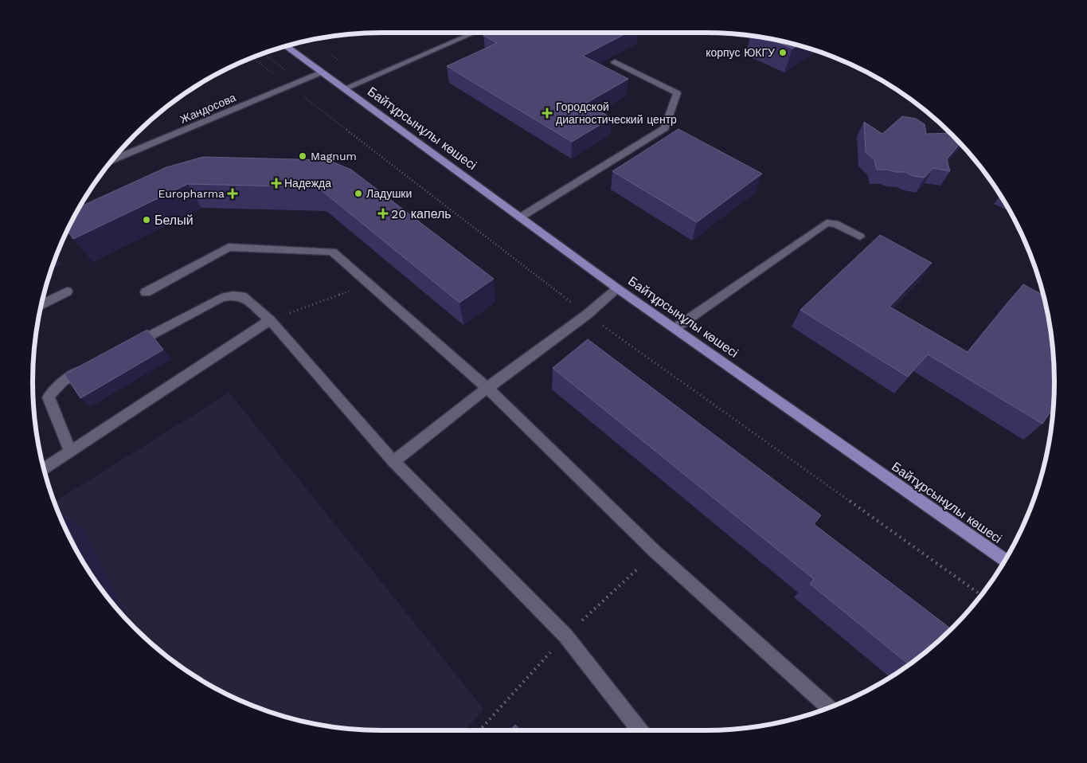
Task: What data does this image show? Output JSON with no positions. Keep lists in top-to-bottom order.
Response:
{
  "streets": {
    "main road": ["Байтұрсынұлы көшесі"],
    "street": ["Жандосова"]
  },
  "crossings": [
    ["Жандосова", "Байтұрсынұлы көшесі"]
  ],
  "places": {
    "other": [
      "корпус ЮКГУ",
      "Magnum",
      "Ладушки",
      "Белый"
    ],
    "health": [
      "Городской диагностический центр",
      "Надежда",
      "Europharma",
      "20 капель"
    ]
  }
}
